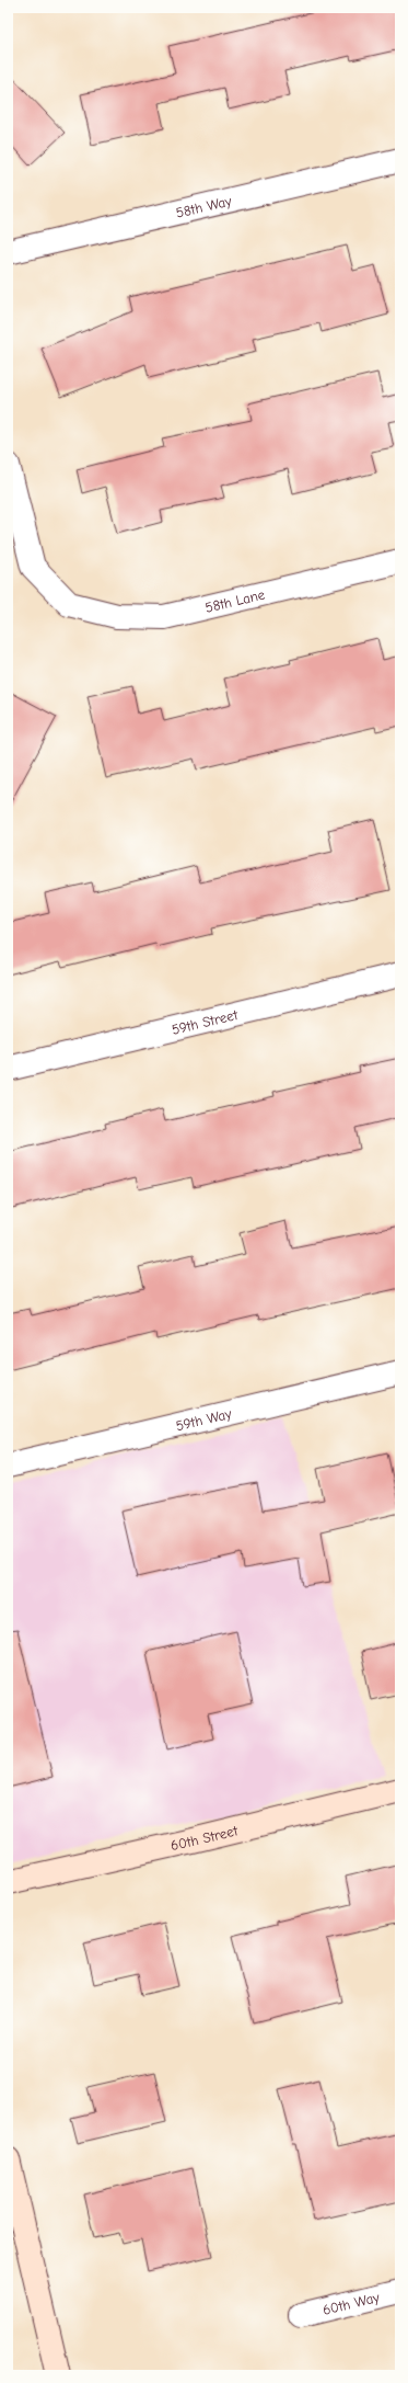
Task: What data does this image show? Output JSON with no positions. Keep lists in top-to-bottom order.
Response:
{
  "streets": {
    "street": [
      "58th Way",
      "58th Lane",
      "59th Street",
      "59th Way",
      "60th Street",
      "60th Way"
    ]
  }
}
